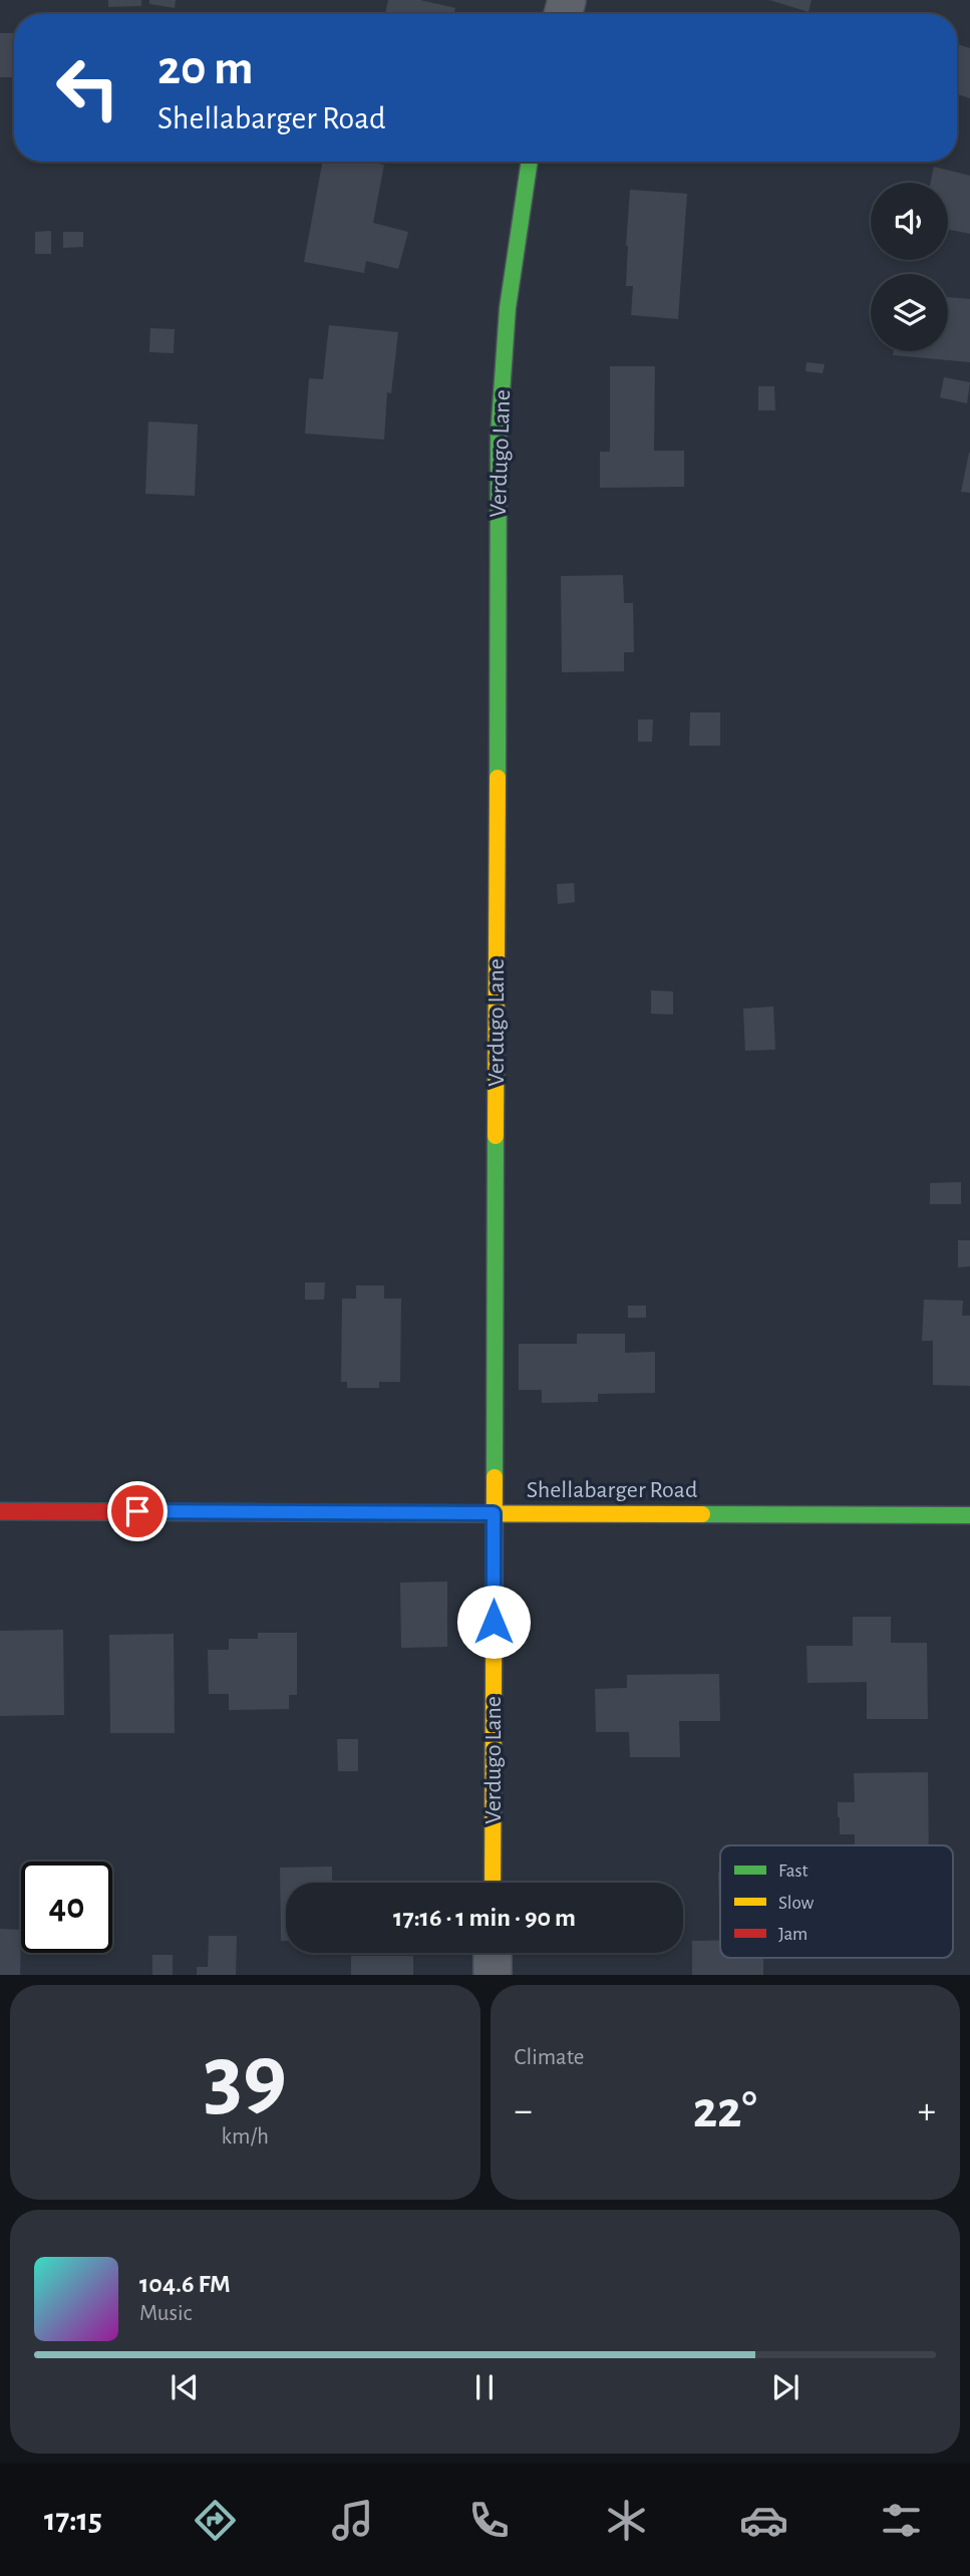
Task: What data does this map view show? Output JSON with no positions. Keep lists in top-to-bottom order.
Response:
{
  "streets": {
    "street": ["Verdugo Lane", "Shellabarger Road"]
  },
  "crossings": [
    ["Verdugo Lane", "Shellabarger Road"]
  ],
  "legend": ["Fast", "Slow", "Jam"],
  "page": {
    "turn": ["20 m", "Shellabarger Road"],
    "limit": "40",
    "trip": "17:16 · 1 min · 90 m",
    "tile": [
      ["39", "km/h"],
      "Climate"
    ],
    "heat": ["−", "22°", "+"],
    "song": ["104.6 FM", "Music"],
    "tabs": "17:15"
  }
}
